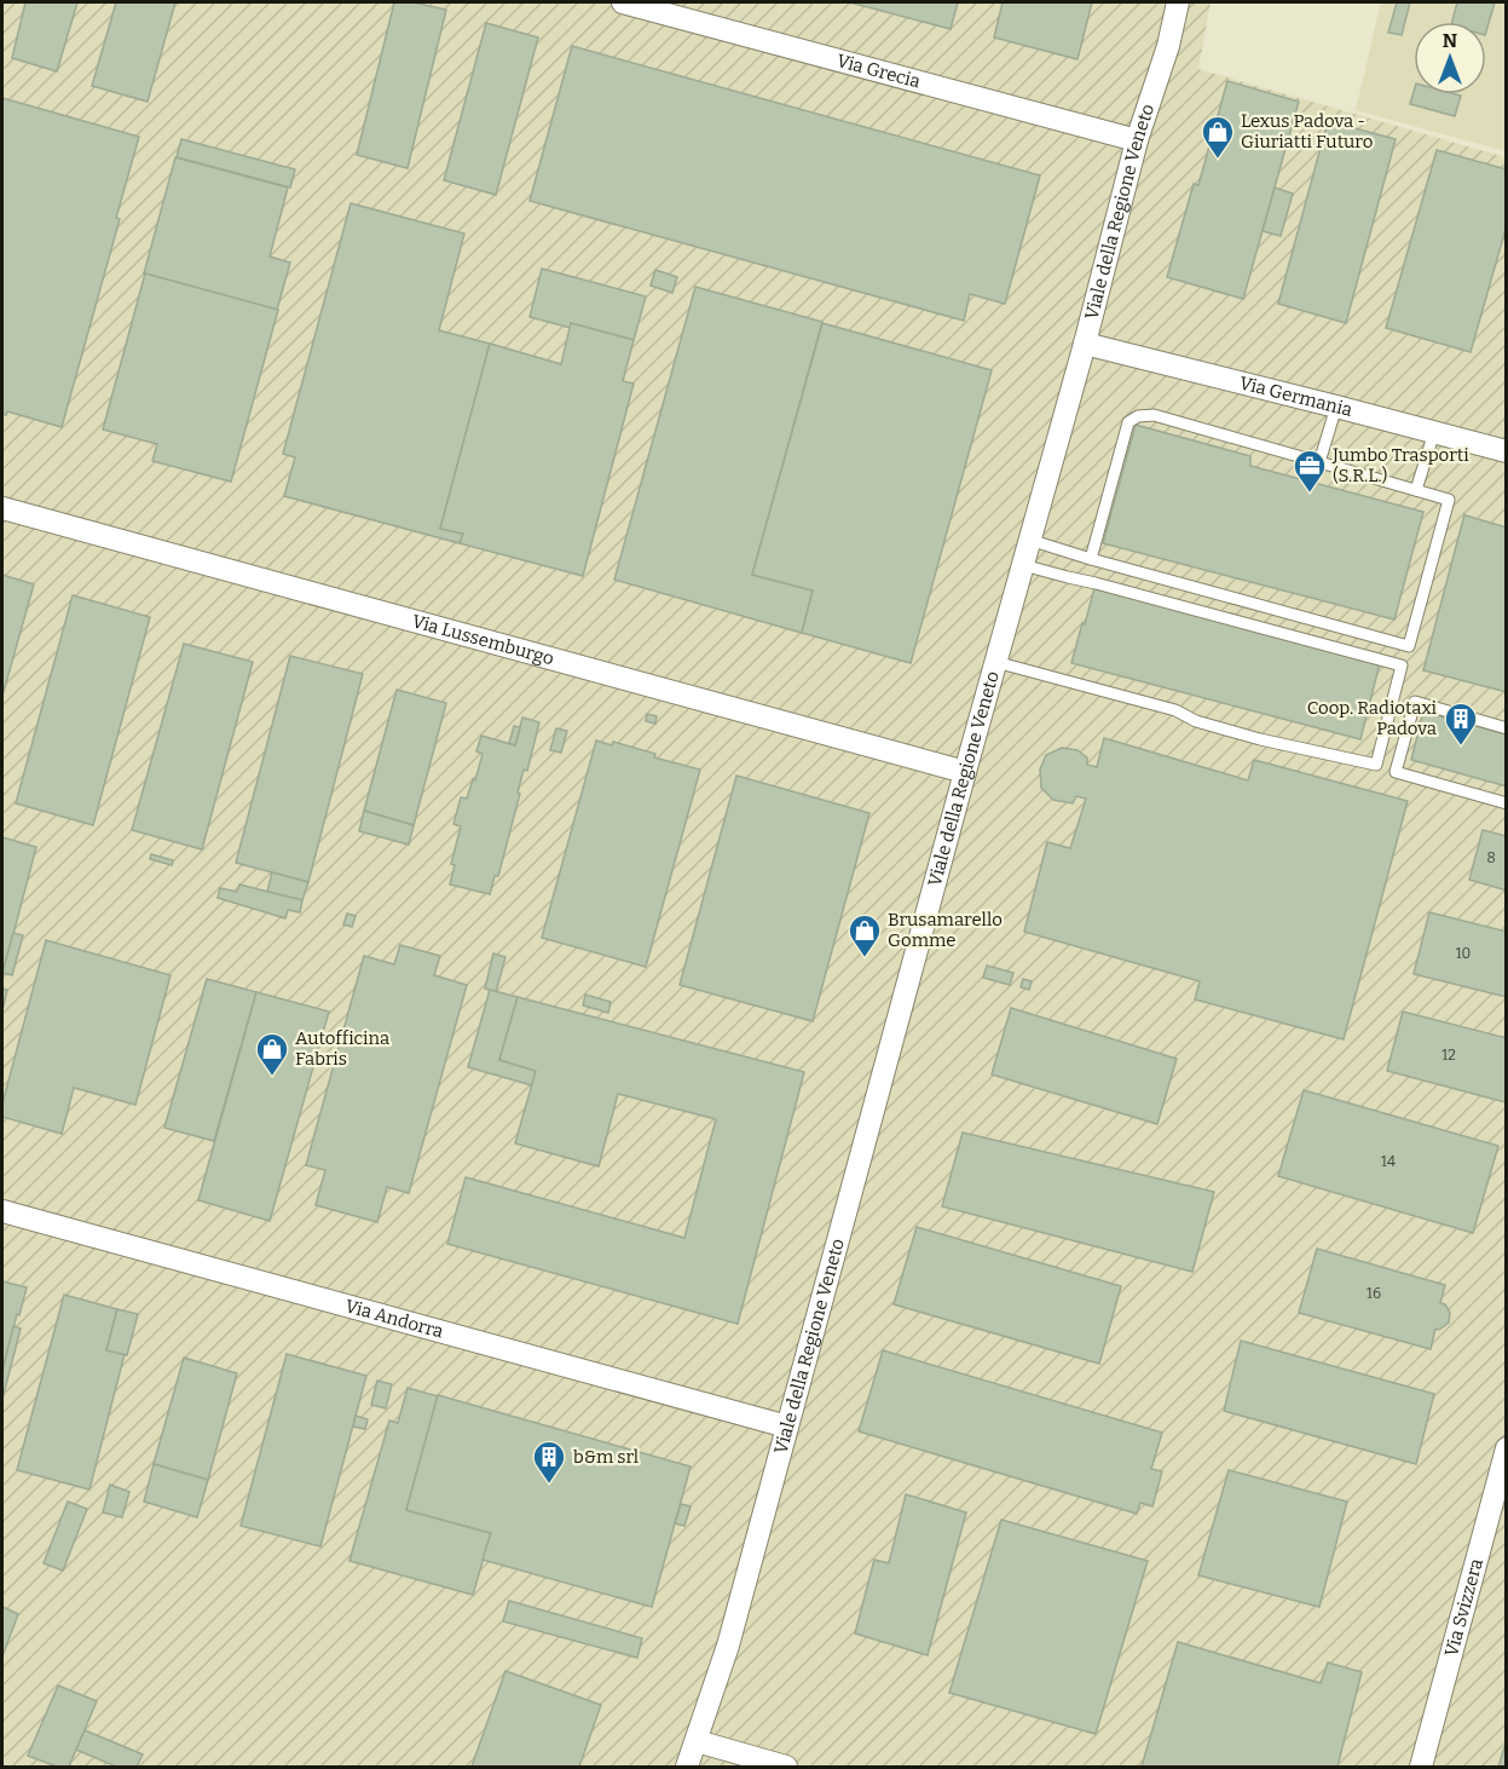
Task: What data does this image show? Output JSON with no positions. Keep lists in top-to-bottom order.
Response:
{
  "streets": {
    "street": [
      "Via Grecia",
      "Viale della Regione Veneto",
      "Via Germania",
      "Via Lussemburgo",
      "Via Andorra",
      "Via Svizzera"
    ]
  },
  "crossings": [
    ["Via Grecia", "Viale della Regione Veneto"],
    ["Viale della Regione Veneto", "Via Germania"],
    ["Viale della Regione Veneto", "Via Lussemburgo"],
    ["Viale della Regione Veneto", "Via Andorra"]
  ],
  "places": {
    "shop": ["Lexus Padova - Giuriatti Futuro", "Brusamarello Gomme", "Autofficina Fabris"],
    "office": ["Jumbo Trasporti (S.R.L.)"],
    "building": ["Coop. Radiotaxi Padova", "b&m srl"]
  },
  "house_numbers": [
    "8",
    "10",
    "12",
    "14",
    "16"
  ],
  "north": "top"
}
